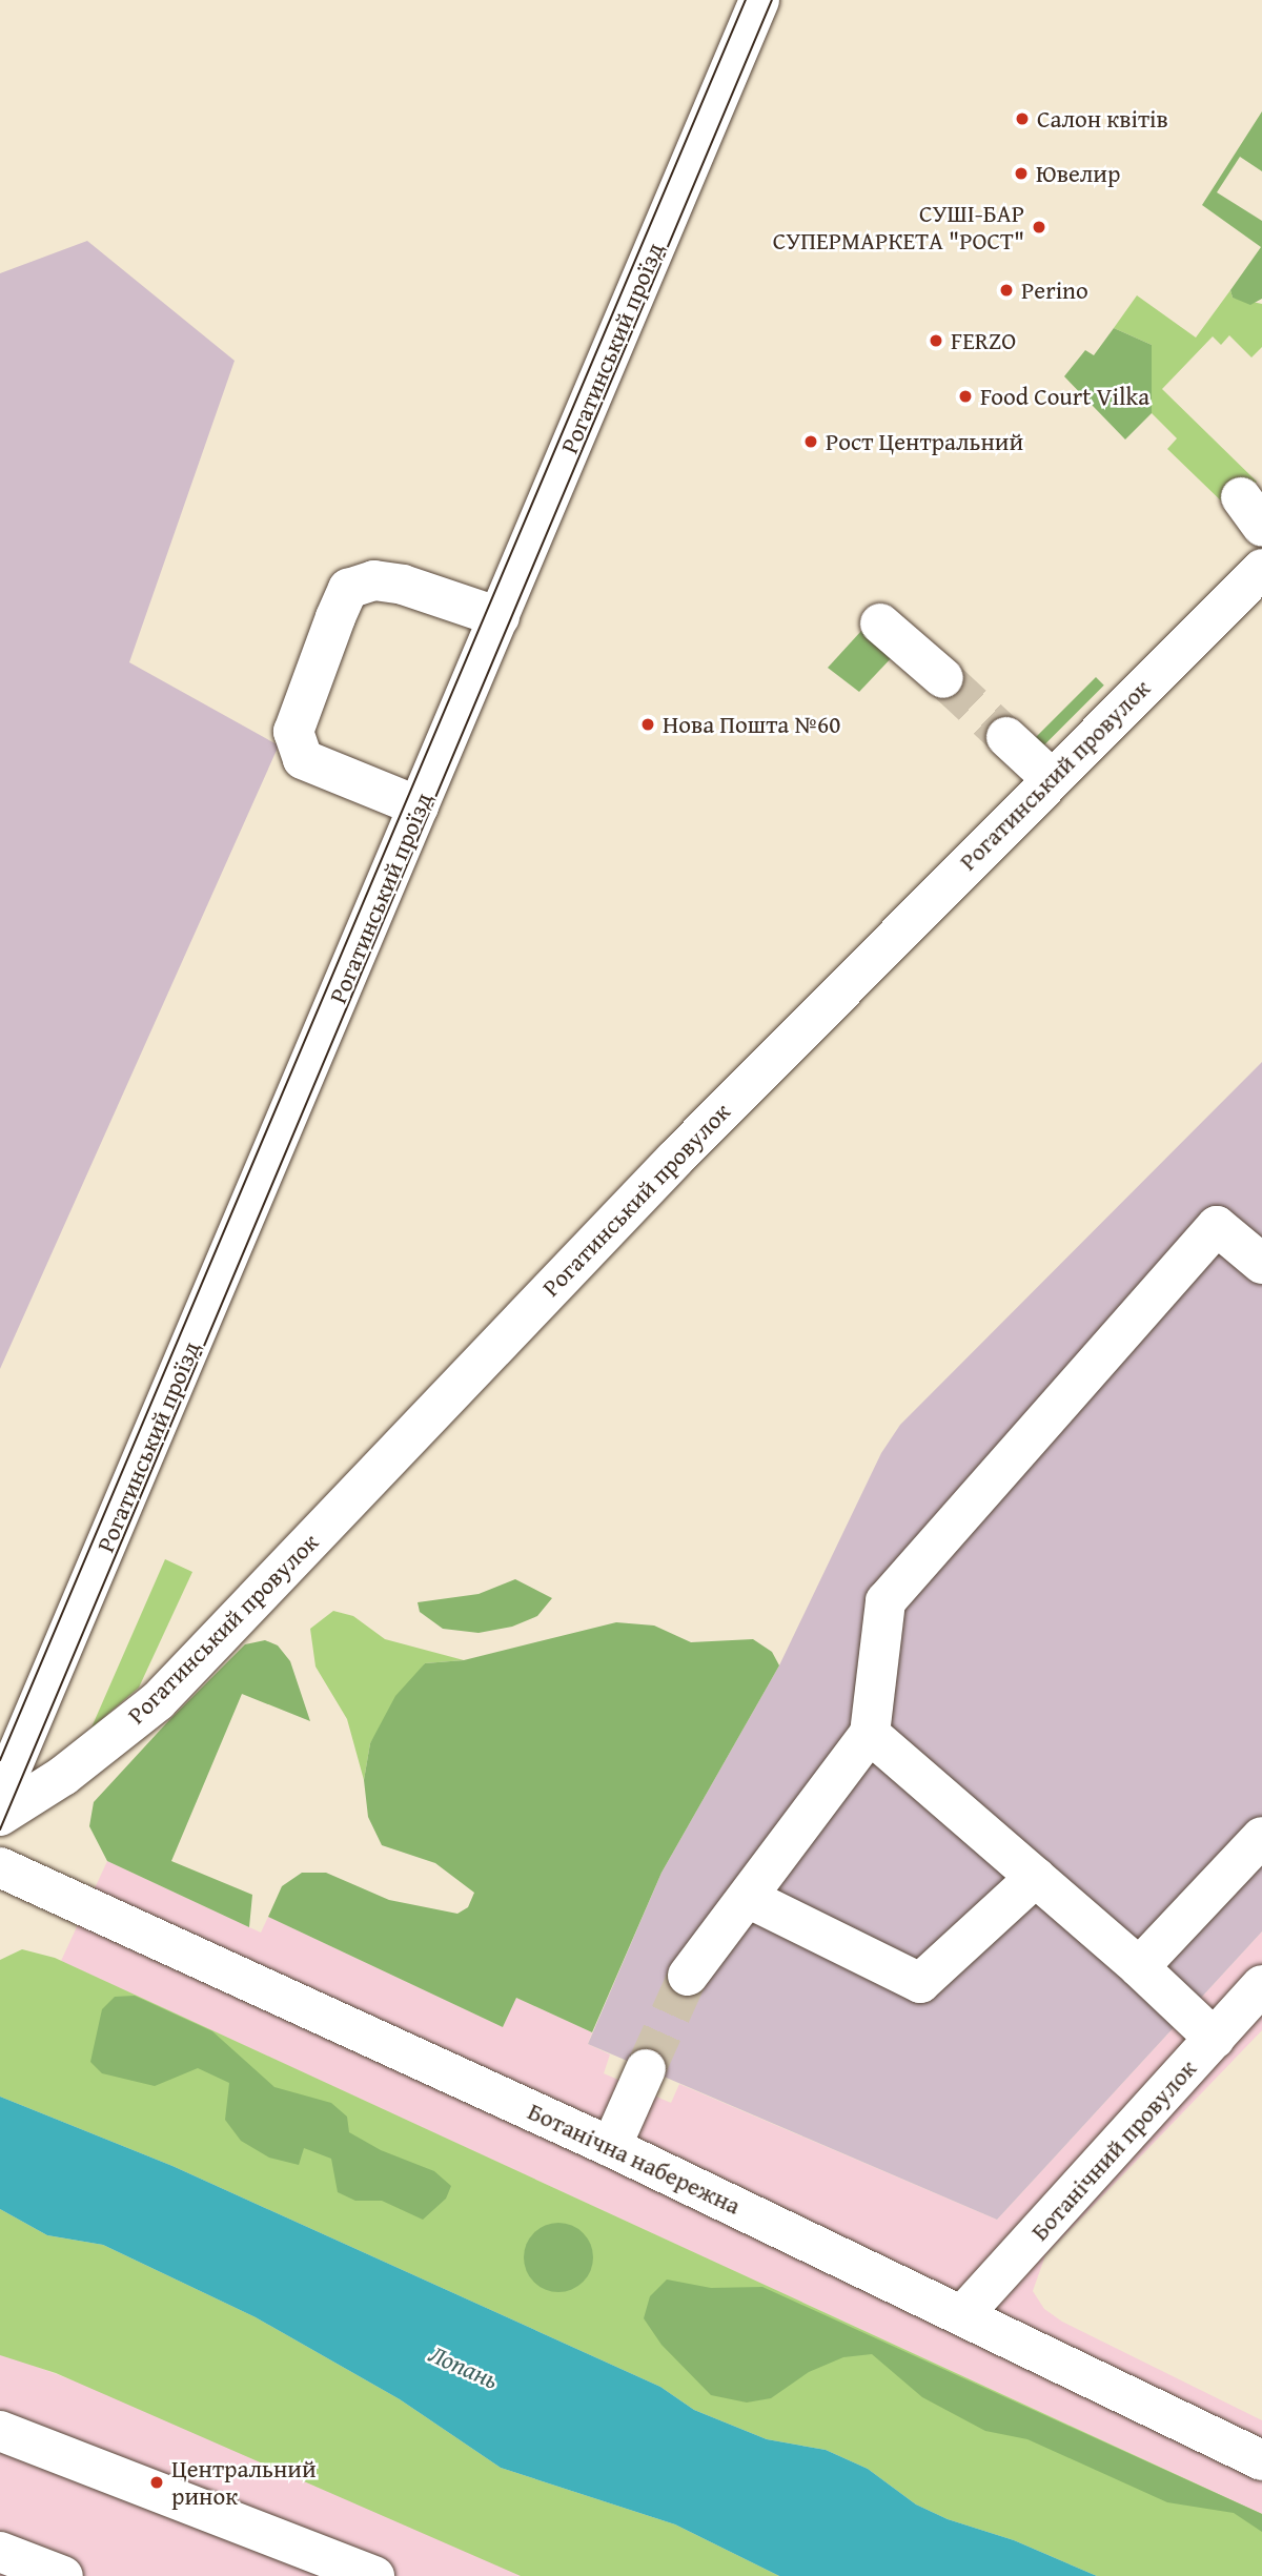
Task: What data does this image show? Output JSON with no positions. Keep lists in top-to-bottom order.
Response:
{
  "streets": {
    "street": [
      "Рогатинський проїзд",
      "Рогатинський провулок",
      "Ботанічний провулок",
      "Ботанічна набережна"
    ]
  },
  "crossings": [
    ["Ботанічний провулок", "Ботанічна набережна"]
  ],
  "water": ["Лопань"],
  "places": [
    "Салон квітів",
    "Ювелир",
    "СУШІ-БАР СУПЕРМАРКЕТА \"РОСТ\"",
    "Perino",
    "FERZO",
    "Food Court Vilka",
    "Рост Центральний",
    "Нова Пошта №60",
    "Центральний ринок"
  ]
}
